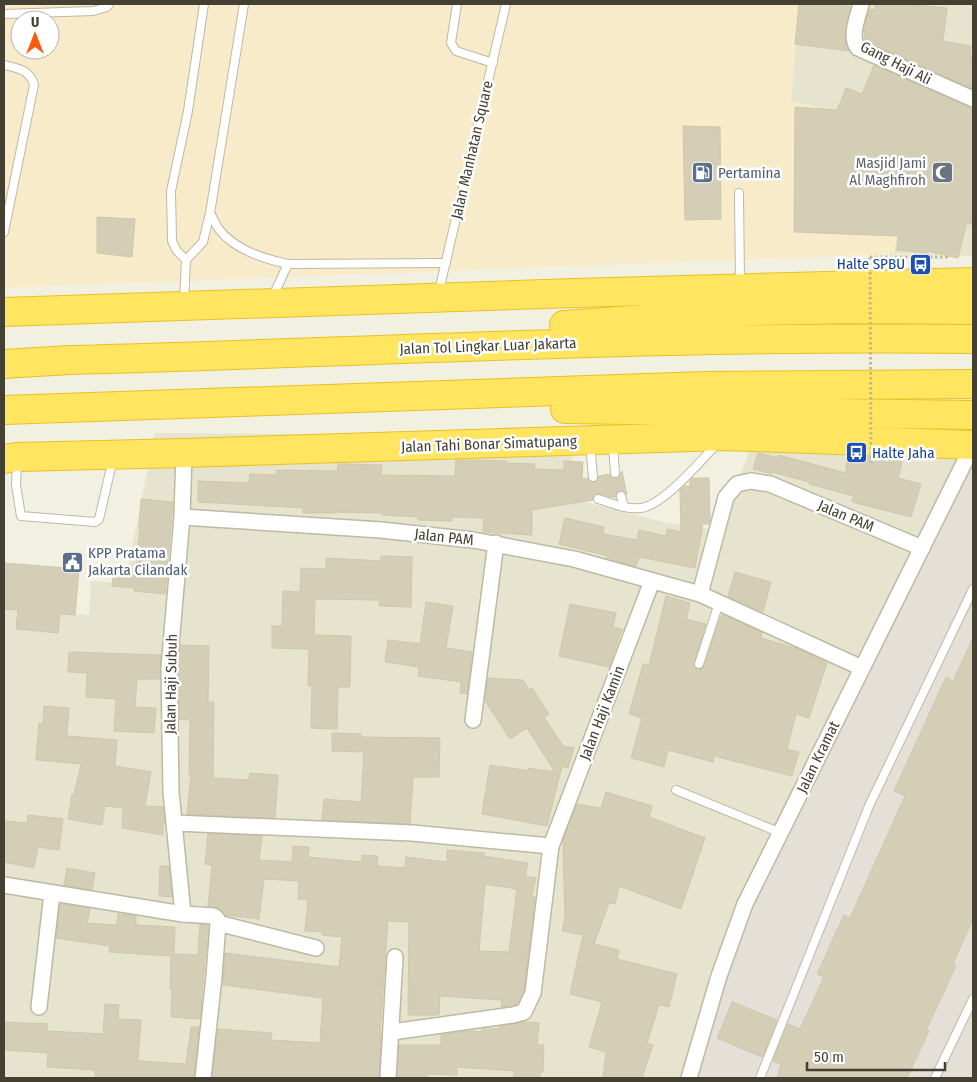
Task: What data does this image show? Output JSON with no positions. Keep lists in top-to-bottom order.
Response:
{
  "streets": {
    "highway": ["Jalan Tol Lingkar Luar Jakarta", "Jalan Tahi Bonar Simatupang"],
    "street": [
      "Gang Haji Ali",
      "Jalan PAM",
      "Jalan Haji Subuh",
      "Jalan Haji Kamin",
      "Jalan Kramat"
    ],
    "lane": ["Jalan Manhatan Square"]
  },
  "crossings": [
    ["Jalan Tahi Bonar Simatupang", "Jalan Haji Subuh"],
    ["Jalan Tahi Bonar Simatupang", "Jalan Kramat"],
    ["Jalan PAM", "Jalan Haji Subuh"],
    ["Jalan PAM", "Jalan Haji Kamin"],
    ["Jalan PAM", "Jalan Kramat"]
  ],
  "places": {
    "mosque": ["Masjid Jami Al Maghfiroh"],
    "fuel station": ["Pertamina"],
    "bus stop": ["Halte SPBU", "Halte Jaha"],
    "public building": ["KPP Pratama Jakarta Cilandak"]
  },
  "scale_bar": "50 m",
  "north": "top"
}
